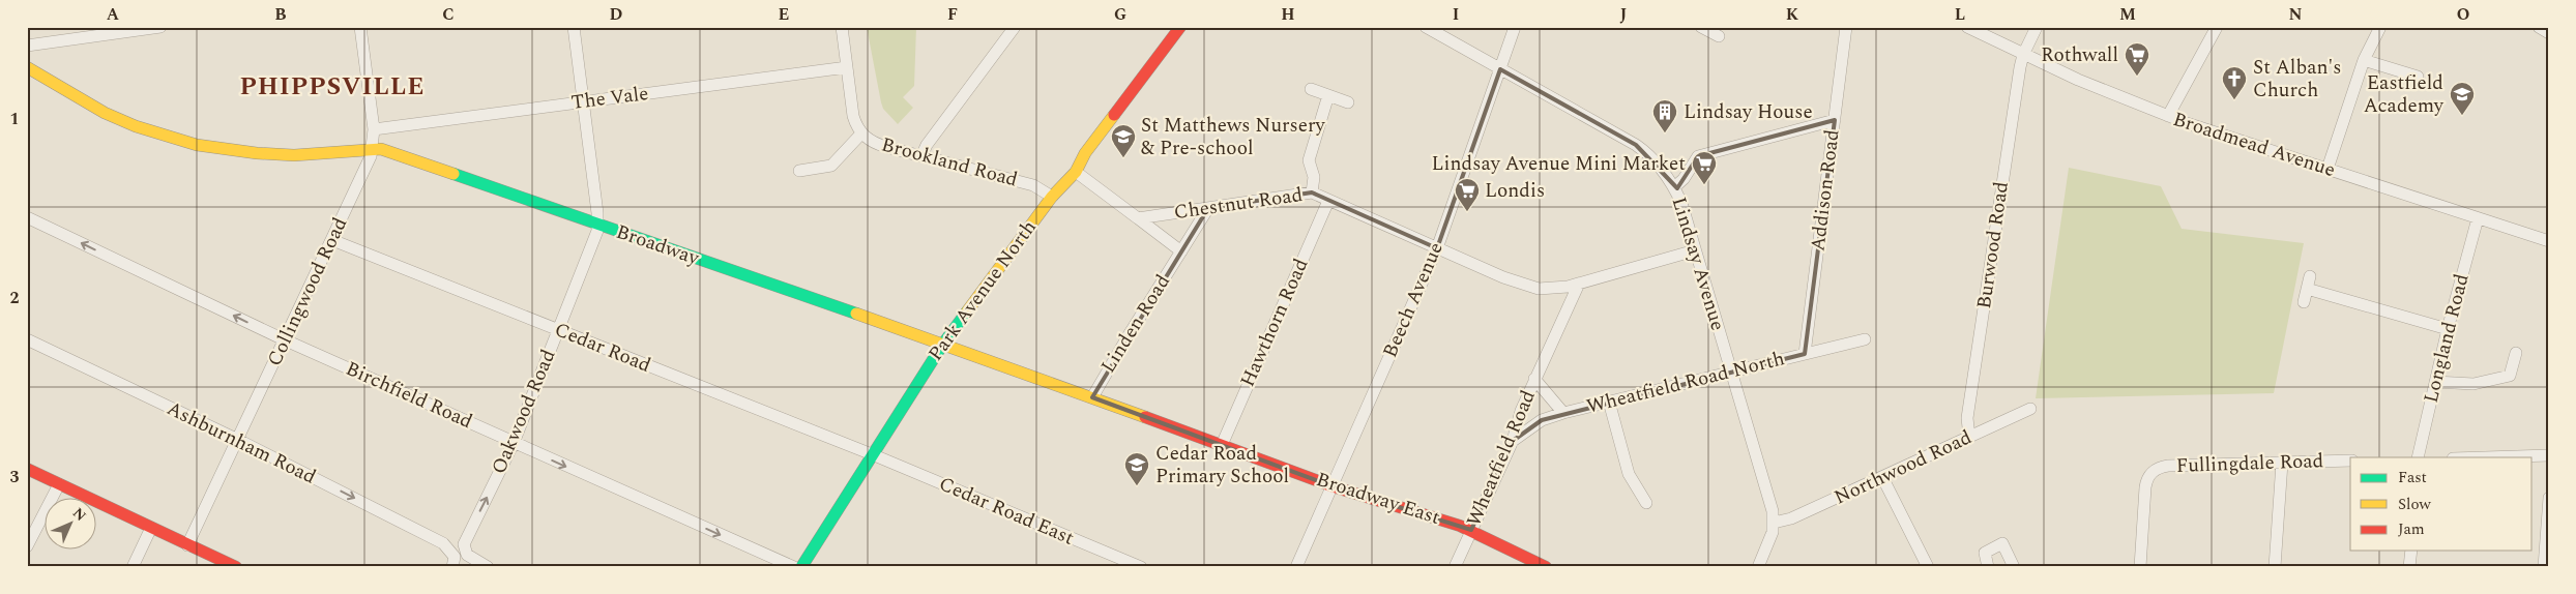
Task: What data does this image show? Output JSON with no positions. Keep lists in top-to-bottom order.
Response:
{
  "streets": {
    "street": [
      "The Vale",
      "Broadmead Avenue",
      "Brookland Road",
      "Addison Road",
      "Chestnut Road",
      "Broadway",
      "Burwood Road",
      "Lindsay Avenue",
      "Park Avenue North",
      "Collingwood Road",
      "Beech Avenue",
      "Hawthorn Road",
      "Linden Road",
      "Longland Road",
      "Cedar Road",
      "Wheatfield Road North",
      "Birchfield Road",
      "Oakwood Road",
      "Ashburnham Road",
      "Wheatfield Road",
      "Fullingdale Road",
      "Northwood Road",
      "Broadway East",
      "Cedar Road East"
    ]
  },
  "crossings": [
    ["The Vale", "Brookland Road"],
    ["The Vale", "Collingwood Road"],
    ["The Vale", "Oakwood Road"],
    ["Broadmead Avenue", "Burwood Road"],
    ["Broadmead Avenue", "Longland Road"],
    ["Brookland Road", "Park Avenue North"],
    ["Addison Road", "Wheatfield Road North"],
    ["Chestnut Road", "Lindsay Avenue"],
    ["Chestnut Road", "Beech Avenue"],
    ["Chestnut Road", "Hawthorn Road"],
    ["Chestnut Road", "Linden Road"],
    ["Chestnut Road", "Wheatfield Road"],
    ["Broadway", "Park Avenue North"],
    ["Broadway", "Collingwood Road"],
    ["Broadway", "Oakwood Road"],
    ["Broadway", "Broadway East"],
    ["Burwood Road", "Northwood Road"],
    ["Lindsay Avenue", "Beech Avenue"],
    ["Lindsay Avenue", "Wheatfield Road North"],
    ["Lindsay Avenue", "Northwood Road"],
    ["Park Avenue North", "Cedar Road"],
    ["Park Avenue North", "Broadway East"],
    ["Park Avenue North", "Cedar Road East"],
    ["Collingwood Road", "Cedar Road"],
    ["Collingwood Road", "Birchfield Road"],
    ["Collingwood Road", "Ashburnham Road"],
    ["Beech Avenue", "Broadway East"],
    ["Hawthorn Road", "Broadway East"],
    ["Linden Road", "Broadway East"],
    ["Cedar Road", "Oakwood Road"],
    ["Cedar Road", "Cedar Road East"],
    ["Wheatfield Road North", "Wheatfield Road"],
    ["Birchfield Road", "Oakwood Road"],
    ["Oakwood Road", "Ashburnham Road"],
    ["Wheatfield Road", "Broadway East"]
  ],
  "one_way": ["Ashburnham Road"],
  "districts": ["PHIPPSVILLE"],
  "places": {
    "supermarket": ["Rothwall", "Lindsay Avenue Mini Market", "Londis"],
    "church": ["St Alban's Church"],
    "school or university": ["Eastfield Academy", "St Matthews Nursery & Pre-school", "Cedar Road Primary School"],
    "building": ["Lindsay House"]
  },
  "legend": ["Fast", "Slow", "Jam"],
  "north": "top right",
  "grid": {
    "columns": [
      "A",
      "B",
      "C",
      "D",
      "E",
      "F",
      "G",
      "H",
      "I",
      "J",
      "K",
      "L",
      "M",
      "N",
      "O"
    ],
    "rows": ["1", "2", "3"]
  }
}
